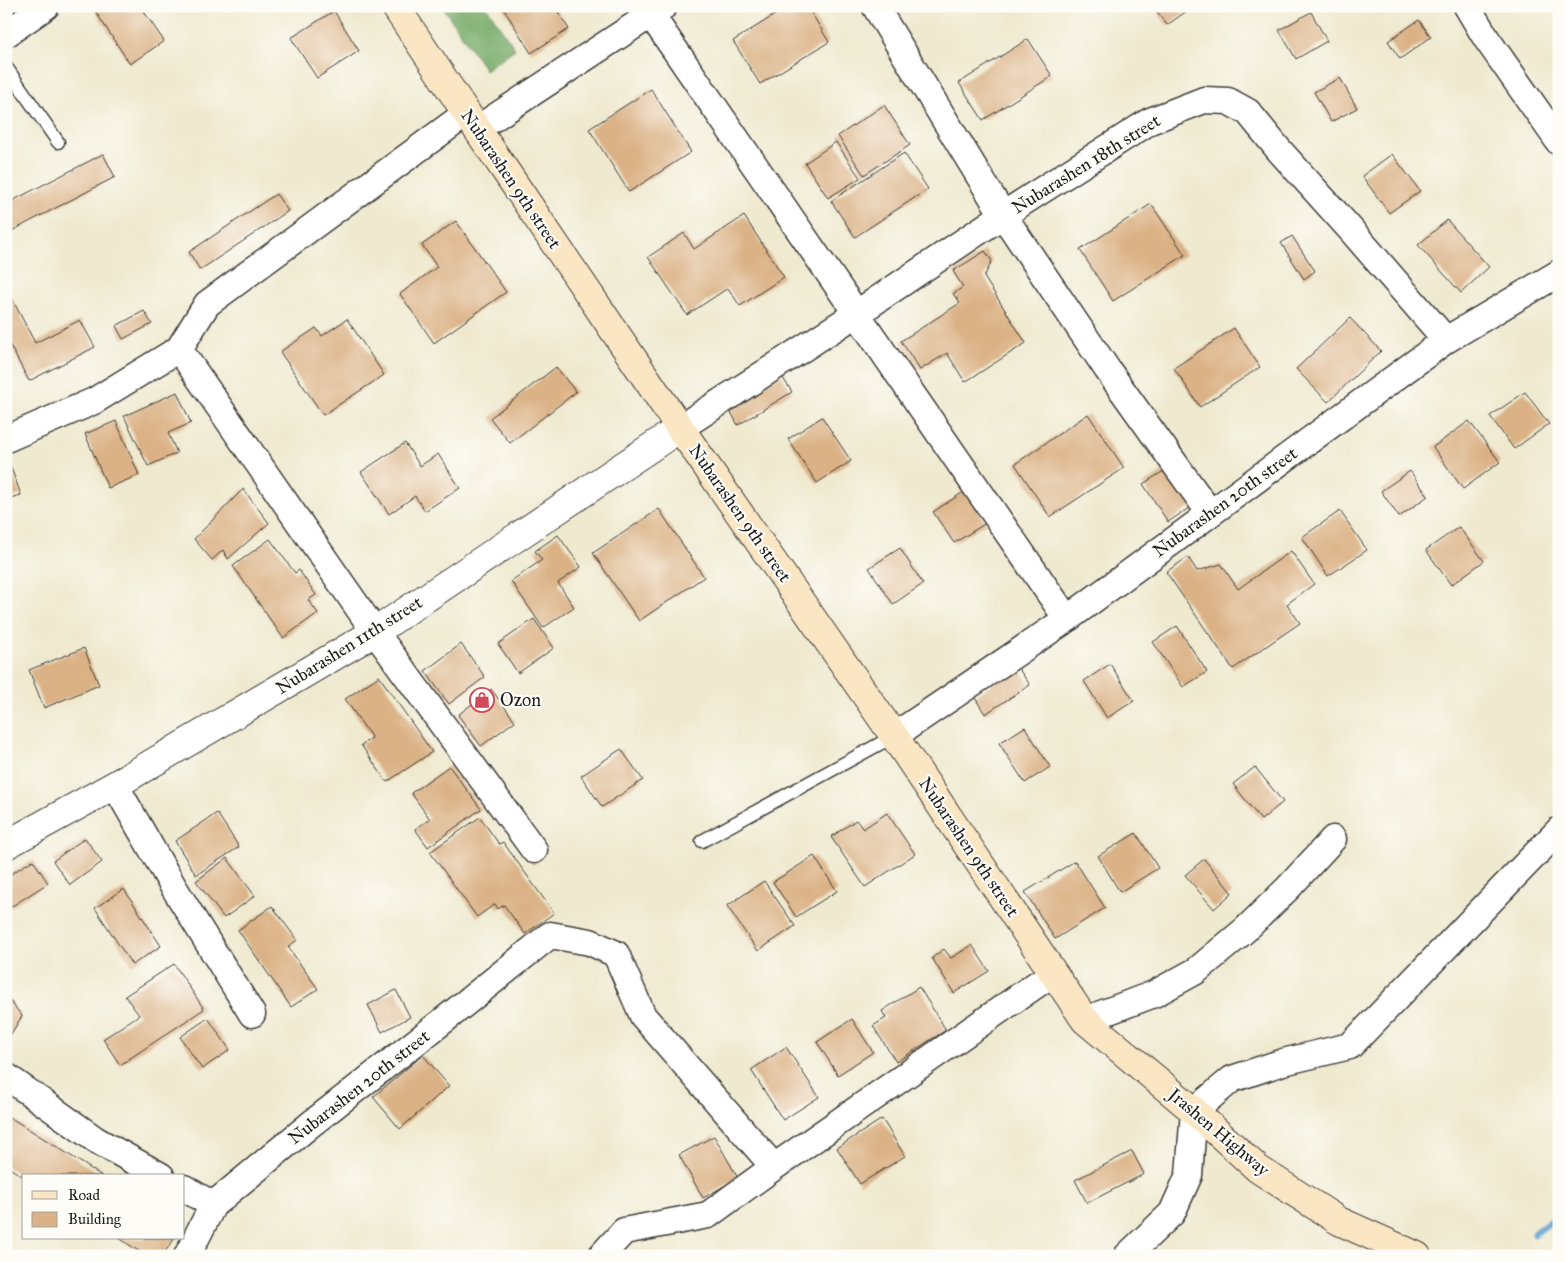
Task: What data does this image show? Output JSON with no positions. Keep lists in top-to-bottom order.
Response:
{
  "streets": {
    "main road": ["Nubarashen 9th street", "Jrashen Highway"],
    "street": ["Nubarashen 18th street", "Nubarashen 20th street", "Nubarashen 11th street"]
  },
  "crossings": [
    ["Nubarashen 18th street", "Nubarashen 9th street"],
    ["Nubarashen 18th street", "Nubarashen 20th street"],
    ["Nubarashen 18th street", "Nubarashen 11th street"],
    ["Nubarashen 9th street", "Nubarashen 20th street"],
    ["Nubarashen 9th street", "Nubarashen 11th street"],
    ["Nubarashen 9th street", "Jrashen Highway"]
  ],
  "places": {
    "shop": ["Ozon"]
  },
  "legend": ["Road", "Building"]
}
